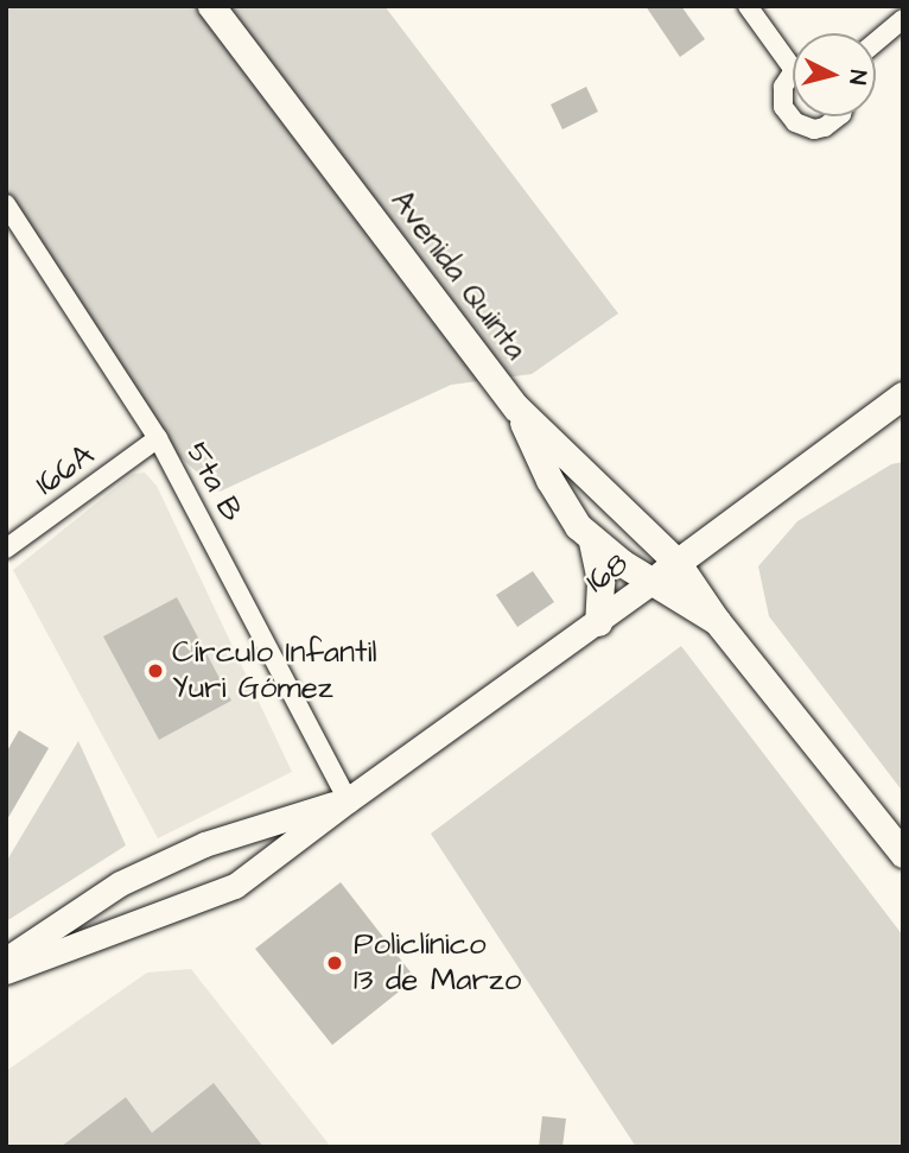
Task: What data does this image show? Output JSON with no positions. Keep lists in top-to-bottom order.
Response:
{
  "streets": {
    "main road": ["Avenida Quinta", "168"],
    "street": ["166A", "5ta B"]
  },
  "crossings": [
    ["Avenida Quinta", "168"],
    ["166A", "5ta B"],
    ["5ta B", "168"]
  ],
  "places": ["Círculo Infantil Yuri Gómez", "Policlínico 13 de Marzo"],
  "north": "right"
}
